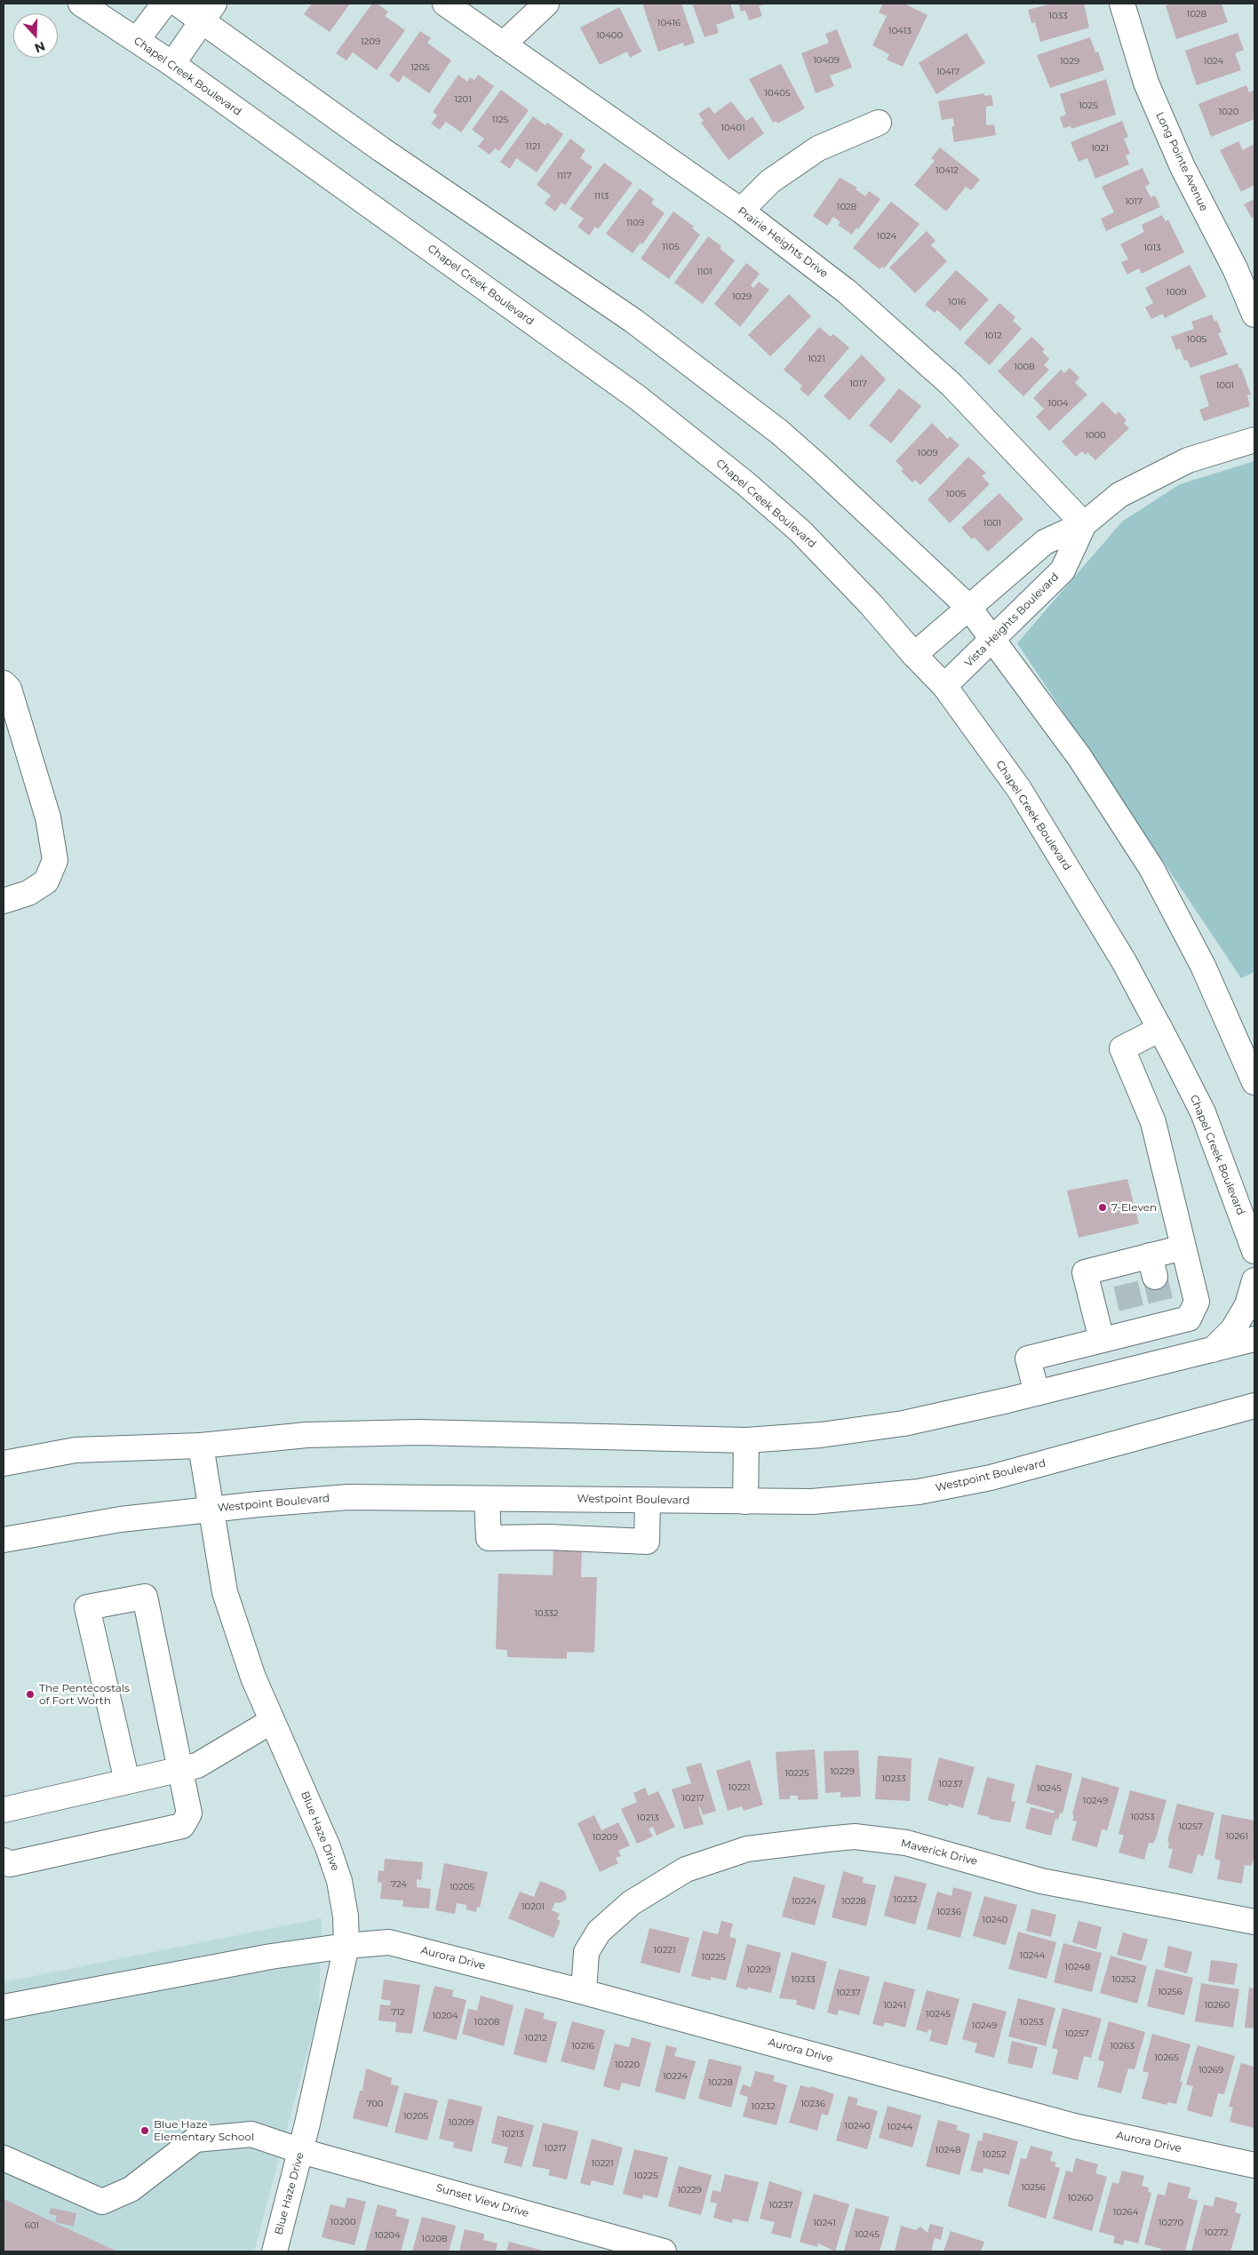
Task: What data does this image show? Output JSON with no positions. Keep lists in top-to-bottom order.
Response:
{
  "streets": {
    "main road": [
      "Chapel Creek Boulevard",
      "Long Pointe Avenue",
      "Prairie Heights Drive",
      "Vista Heights Boulevard",
      "Westpoint Boulevard",
      "Blue Haze Drive",
      "Maverick Drive",
      "Aurora Drive",
      "Sunset View Drive"
    ]
  },
  "crossings": [
    ["Chapel Creek Boulevard", "Vista Heights Boulevard"],
    ["Prairie Heights Drive", "Vista Heights Boulevard"],
    ["Westpoint Boulevard", "Blue Haze Drive"],
    ["Blue Haze Drive", "Aurora Drive"],
    ["Blue Haze Drive", "Sunset View Drive"],
    ["Maverick Drive", "Aurora Drive"]
  ],
  "places": ["7-Eleven", "The Pentecostals of Fort Worth", "Blue Haze Elementary School"],
  "house_numbers": [
    "1028",
    "1033",
    "10416",
    "10413",
    "10400",
    "1209",
    "10409",
    "1029",
    "1024",
    "1205",
    "10417",
    "10405",
    "1201",
    "1025",
    "1020",
    "1125",
    "10401",
    "1121",
    "1021",
    "10412",
    "1117",
    "1113",
    "1017",
    "1028",
    "1109",
    "1024",
    "1105",
    "1013",
    "1101",
    "1009",
    "1029",
    "1016",
    "1012",
    "1005",
    "1021",
    "1008",
    "1017",
    "1001",
    "1004",
    "1000",
    "1009",
    "1005",
    "1001",
    "10332",
    "10229",
    "10225",
    "10233",
    "10237",
    "10221",
    "10245",
    "10217",
    "10249",
    "10253",
    "10213",
    "10257",
    "10261",
    "10209",
    "724",
    "10205",
    "10232",
    "10224",
    "10228",
    "10201",
    "10236",
    "10240",
    "10221",
    "10244",
    "10225",
    "10248",
    "10229",
    "10233",
    "10252",
    "10256",
    "10237",
    "10241",
    "10260",
    "712",
    "10245",
    "10204",
    "10208",
    "10253",
    "10249",
    "10257",
    "10212",
    "10216",
    "10263",
    "10265",
    "10220",
    "10269",
    "10224",
    "10228",
    "700",
    "10236",
    "10232",
    "10205",
    "10209",
    "10240",
    "10244",
    "10213",
    "10217",
    "10248",
    "10252",
    "10221",
    "10225",
    "10256",
    "10229",
    "10260",
    "10237",
    "10264",
    "10200",
    "10241",
    "10270",
    "601",
    "10272",
    "10245",
    "10204",
    "10208"
  ],
  "north": "bottom"
}
